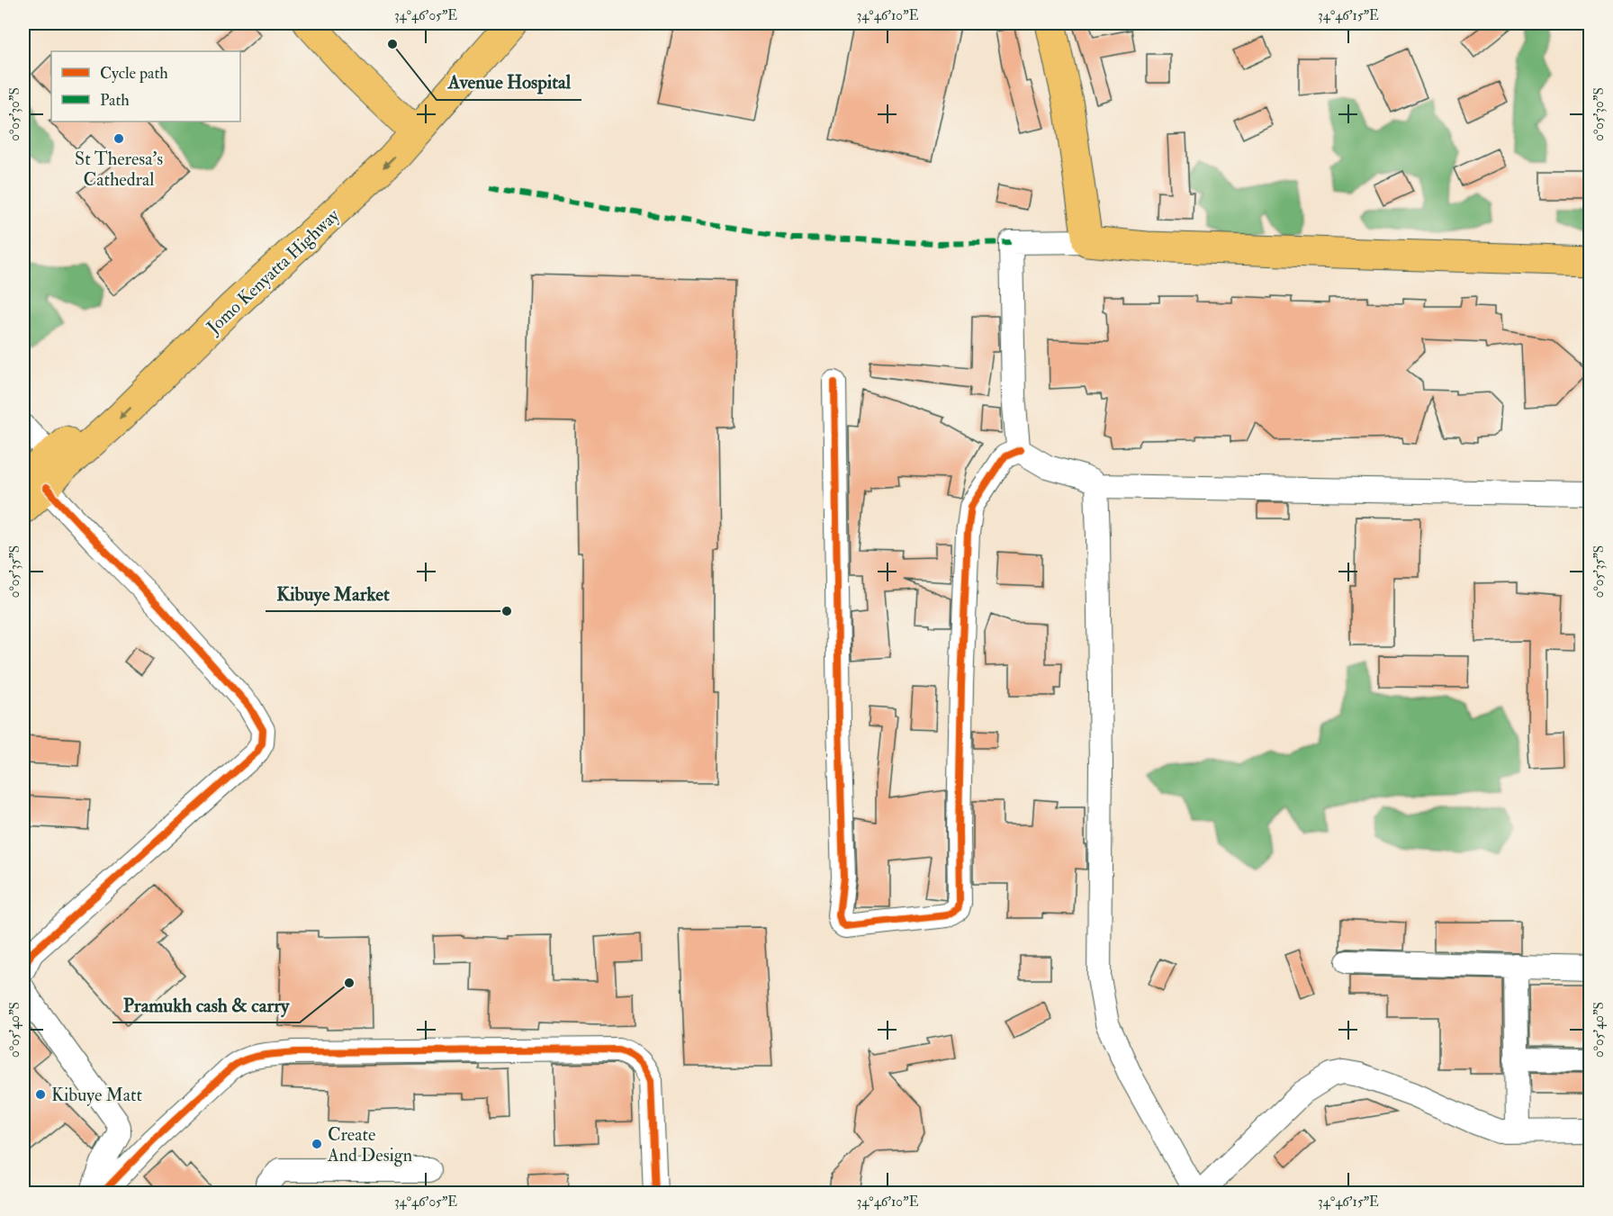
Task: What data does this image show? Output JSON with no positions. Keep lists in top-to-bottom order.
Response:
{
  "streets": {
    "main road": ["Jomo Kenyatta Highway"]
  },
  "places": [
    "Avenue Hospital",
    "St Theresa's Cathedral",
    "Kibuye Market",
    "Pramukh cash & carry",
    "Kibuye Matt",
    "Create And Design"
  ],
  "legend": ["Cycle path", "Path"],
  "coordinates": [
    "34°46'05\"E",
    "34°46'10\"E",
    "34°46'15\"E",
    "0°05'30\"S",
    "0°05'35\"S",
    "0°05'40\"S"
  ]
}
